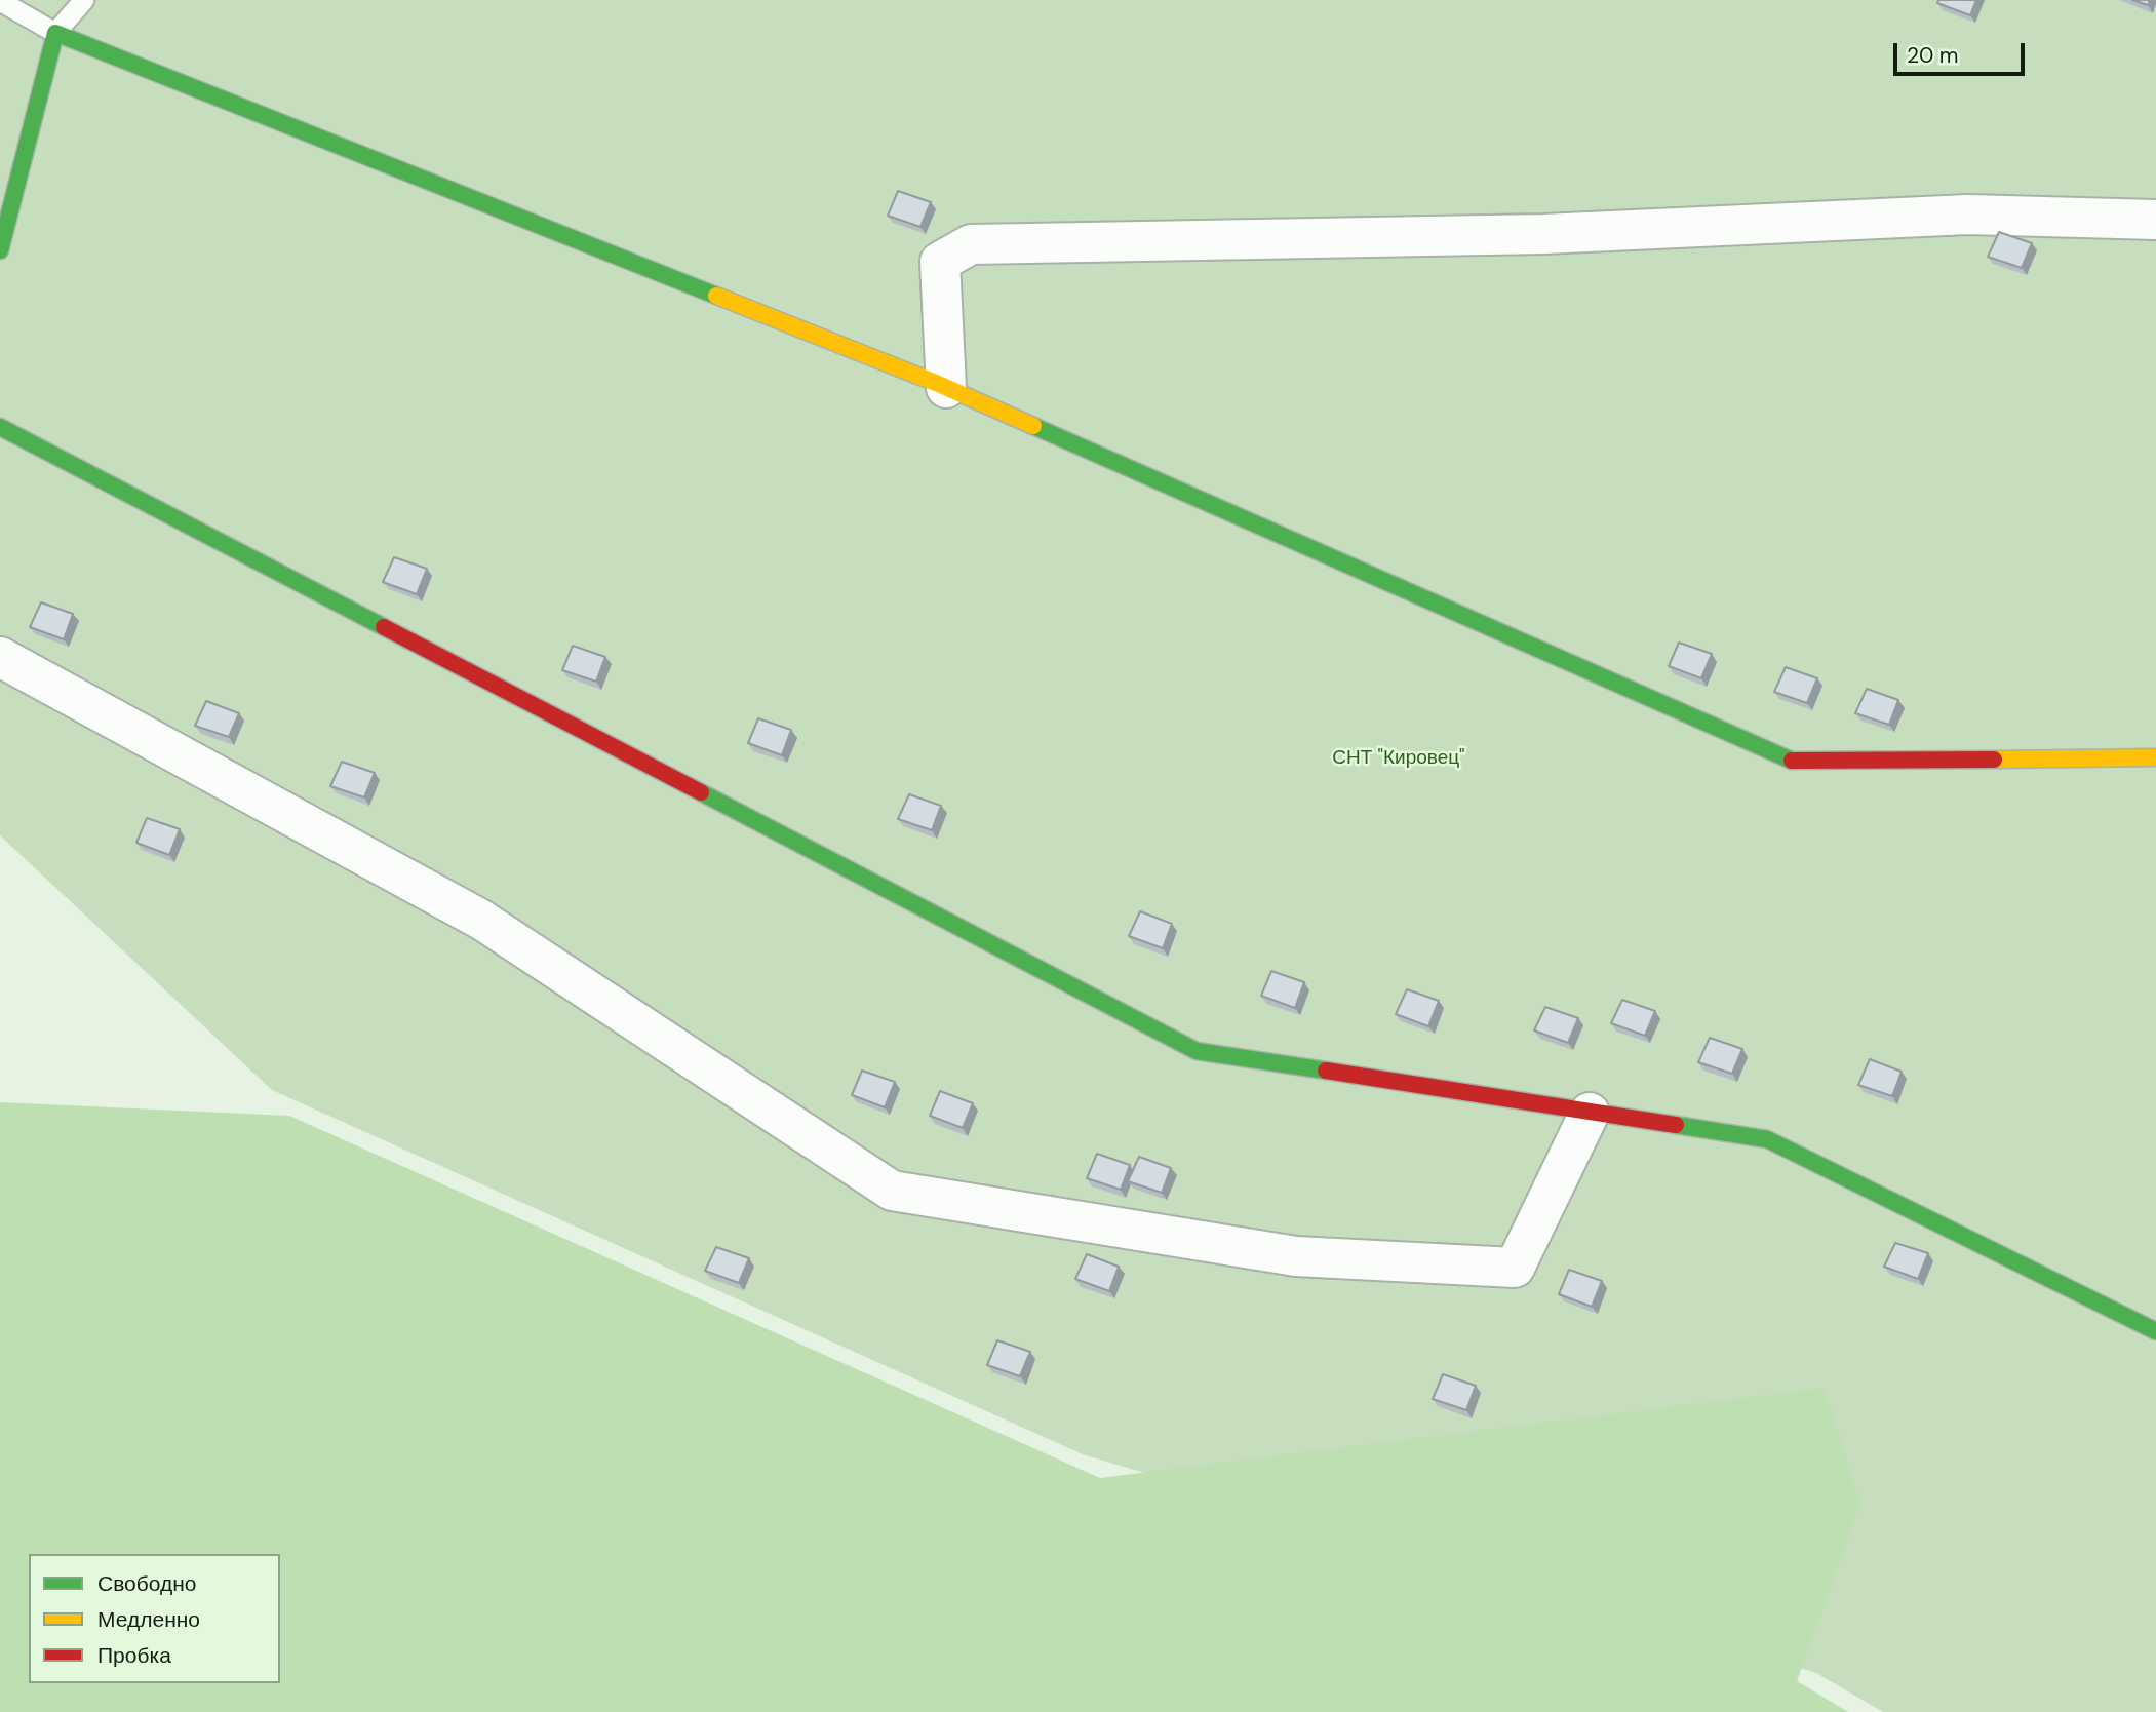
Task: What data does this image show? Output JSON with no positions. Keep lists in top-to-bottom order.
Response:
{
  "parks": ["СНТ \"Кировец\""],
  "legend": ["Свободно", "Медленно", "Пробка"],
  "scale_bar": "20 m"
}
